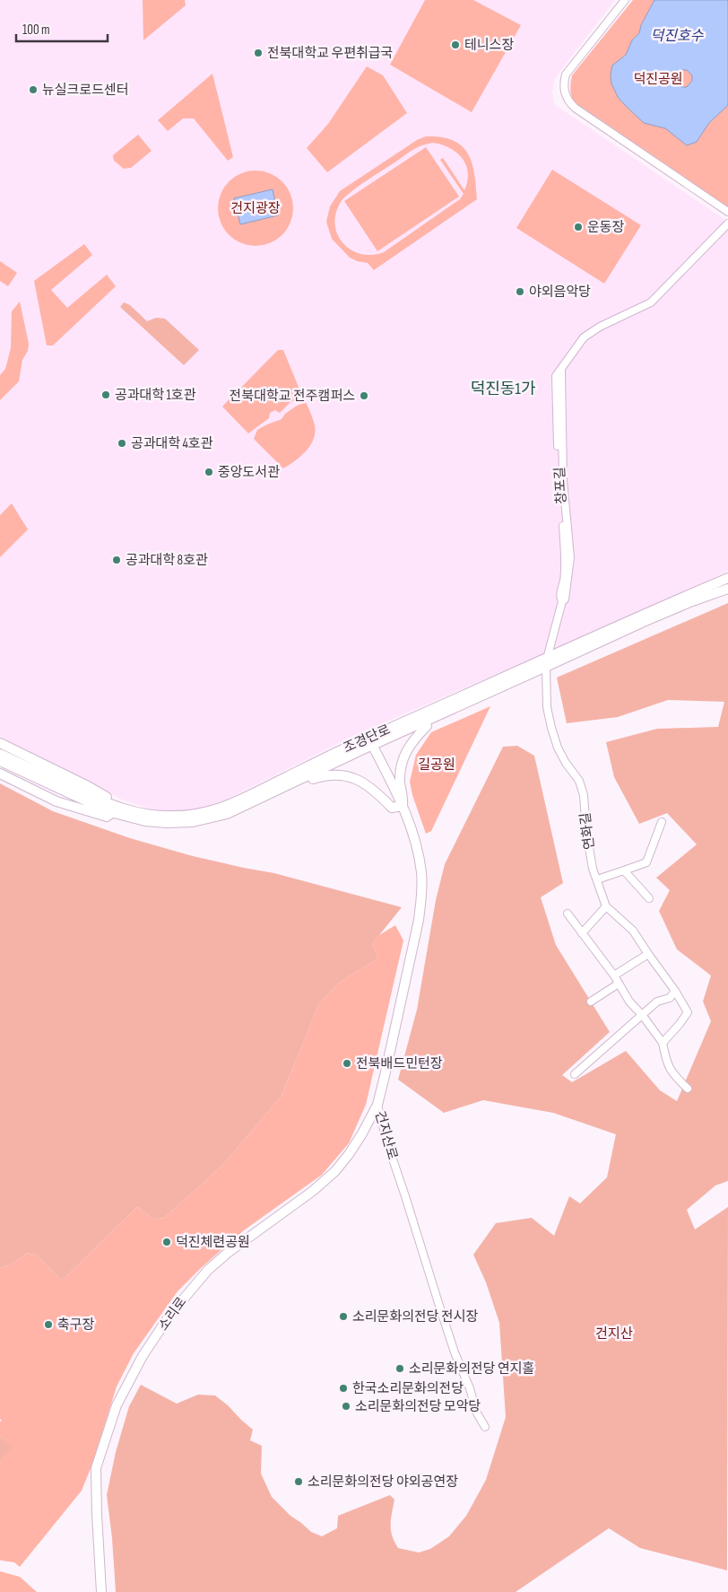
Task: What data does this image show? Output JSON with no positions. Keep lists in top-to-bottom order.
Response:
{
  "streets": {
    "street": [
      "창포길",
      "조경단로",
      "연화길",
      "건지산로",
      "소리로"
    ]
  },
  "crossings": [
    ["창포길", "조경단로"],
    ["창포길", "연화길"],
    ["조경단로", "연화길"],
    ["조경단로", "건지산로"],
    ["건지산로", "소리로"]
  ],
  "districts": ["덕진동1가"],
  "water": ["덕진호수"],
  "parks": [
    "덕진공원",
    "건지광장",
    "길공원",
    "건지산"
  ],
  "places": [
    "테니스장",
    "전북대학교 우편취급국",
    "뉴실크로드센터",
    "운동장",
    "야외음악당",
    "공과대학 1호관",
    "전북대학교 전주캠퍼스",
    "공과대학 4호관",
    "중앙도서관",
    "공과대학 8호관",
    "전북배드민턴장",
    "덕진체련공원",
    "소리문화의전당 전시장",
    "축구장",
    "소리문화의전당 연지홀",
    "한국소리문화의전당",
    "소리문화의전당 모악당",
    "소리문화의전당 야외공연장"
  ],
  "scale_bar": "100 m"
}
